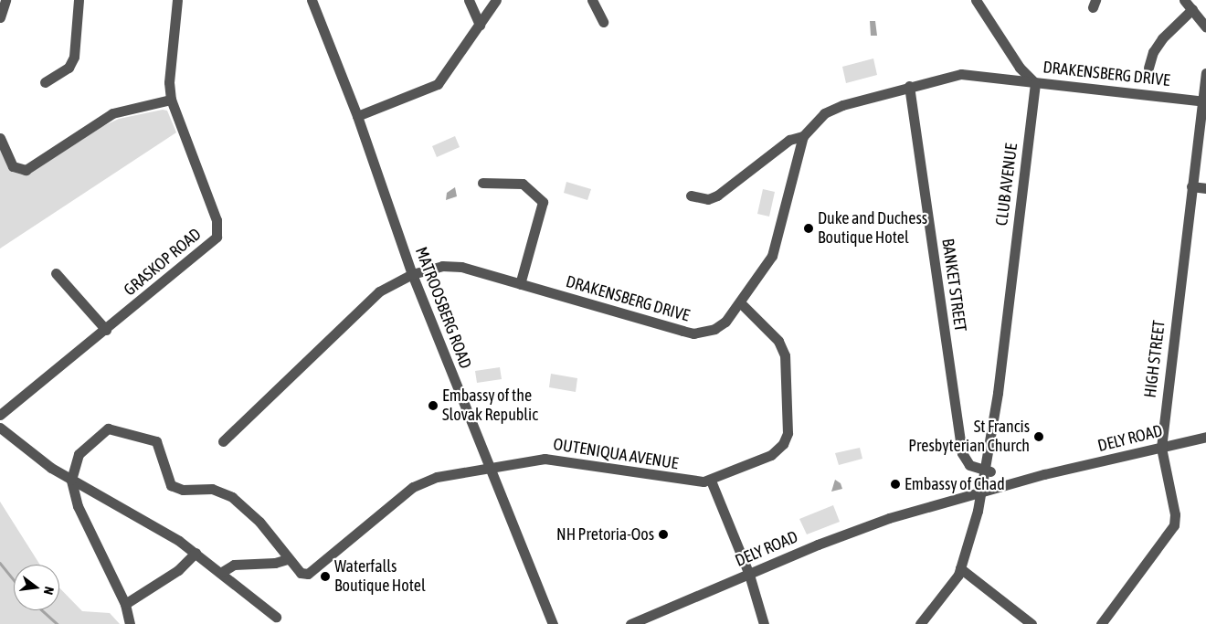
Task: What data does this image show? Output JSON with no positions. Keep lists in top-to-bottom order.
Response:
{
  "streets": {
    "street": [
      "DRAKENSBERG DRIVE",
      "CLUB AVENUE",
      "GRASKOP ROAD",
      "BANKET STREET",
      "MATROOSBERG ROAD",
      "HIGH STREET",
      "DELY ROAD",
      "OUTENIQUA AVENUE"
    ]
  },
  "crossings": [
    ["DRAKENSBERG DRIVE", "CLUB AVENUE"],
    ["DRAKENSBERG DRIVE", "BANKET STREET"],
    ["DRAKENSBERG DRIVE", "MATROOSBERG ROAD"],
    ["DRAKENSBERG DRIVE", "HIGH STREET"],
    ["DRAKENSBERG DRIVE", "OUTENIQUA AVENUE"],
    ["CLUB AVENUE", "BANKET STREET"],
    ["CLUB AVENUE", "DELY ROAD"],
    ["MATROOSBERG ROAD", "OUTENIQUA AVENUE"],
    ["HIGH STREET", "DELY ROAD"]
  ],
  "places": [
    "Duke and Duchess Boutique Hotel",
    "Embassy of the Slovak Republic",
    "St Francis Presbyterian Church",
    "Embassy of Chad",
    "NH Pretoria-Oos",
    "Waterfalls Boutique Hotel"
  ],
  "north": "right"
}
